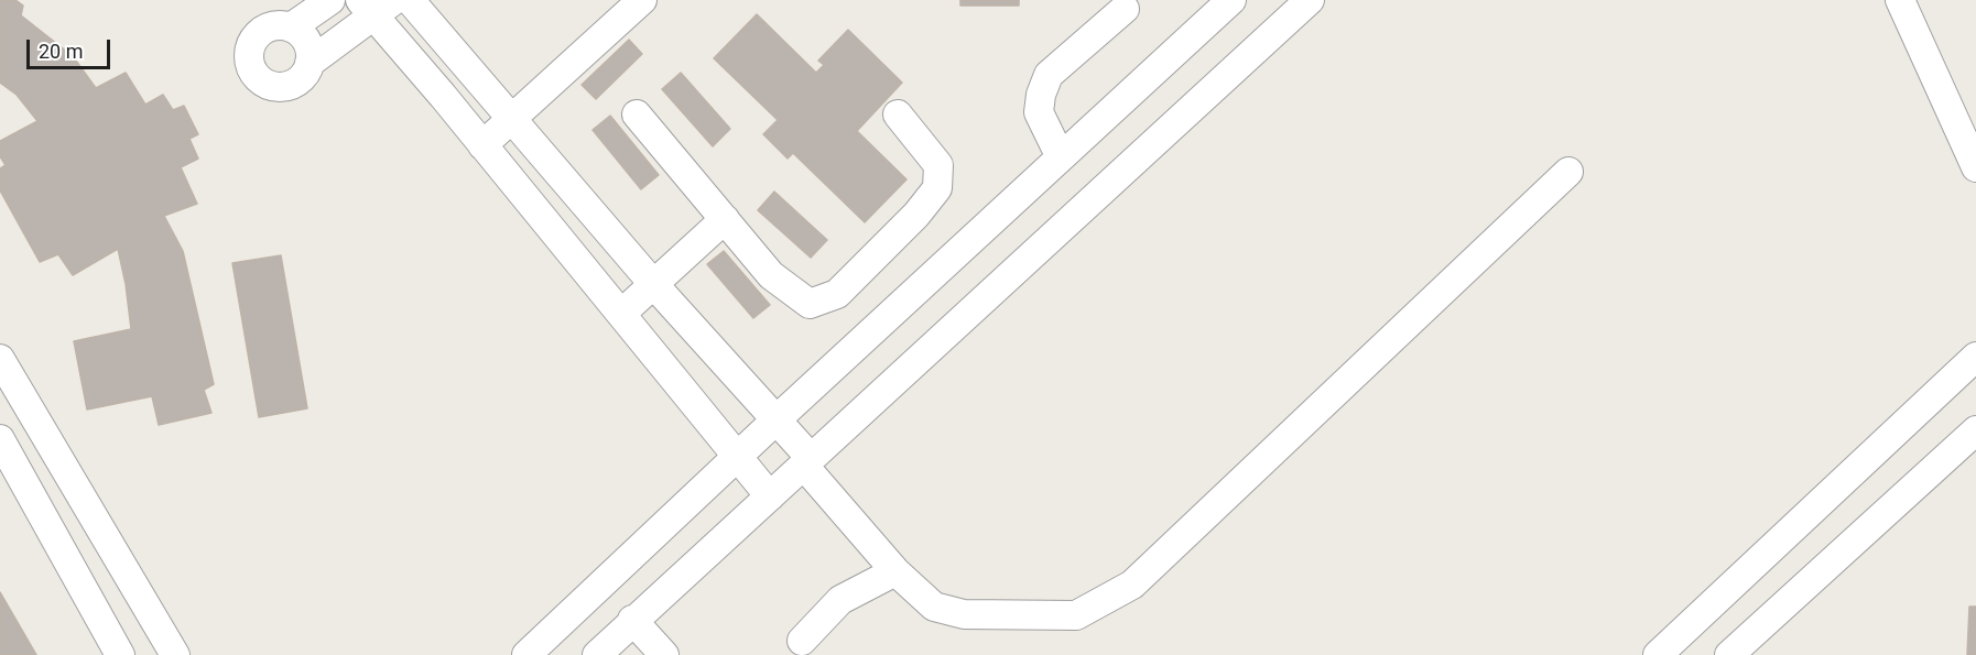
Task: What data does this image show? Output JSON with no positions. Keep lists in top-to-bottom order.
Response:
{
  "scale_bar": "20 m"
}
